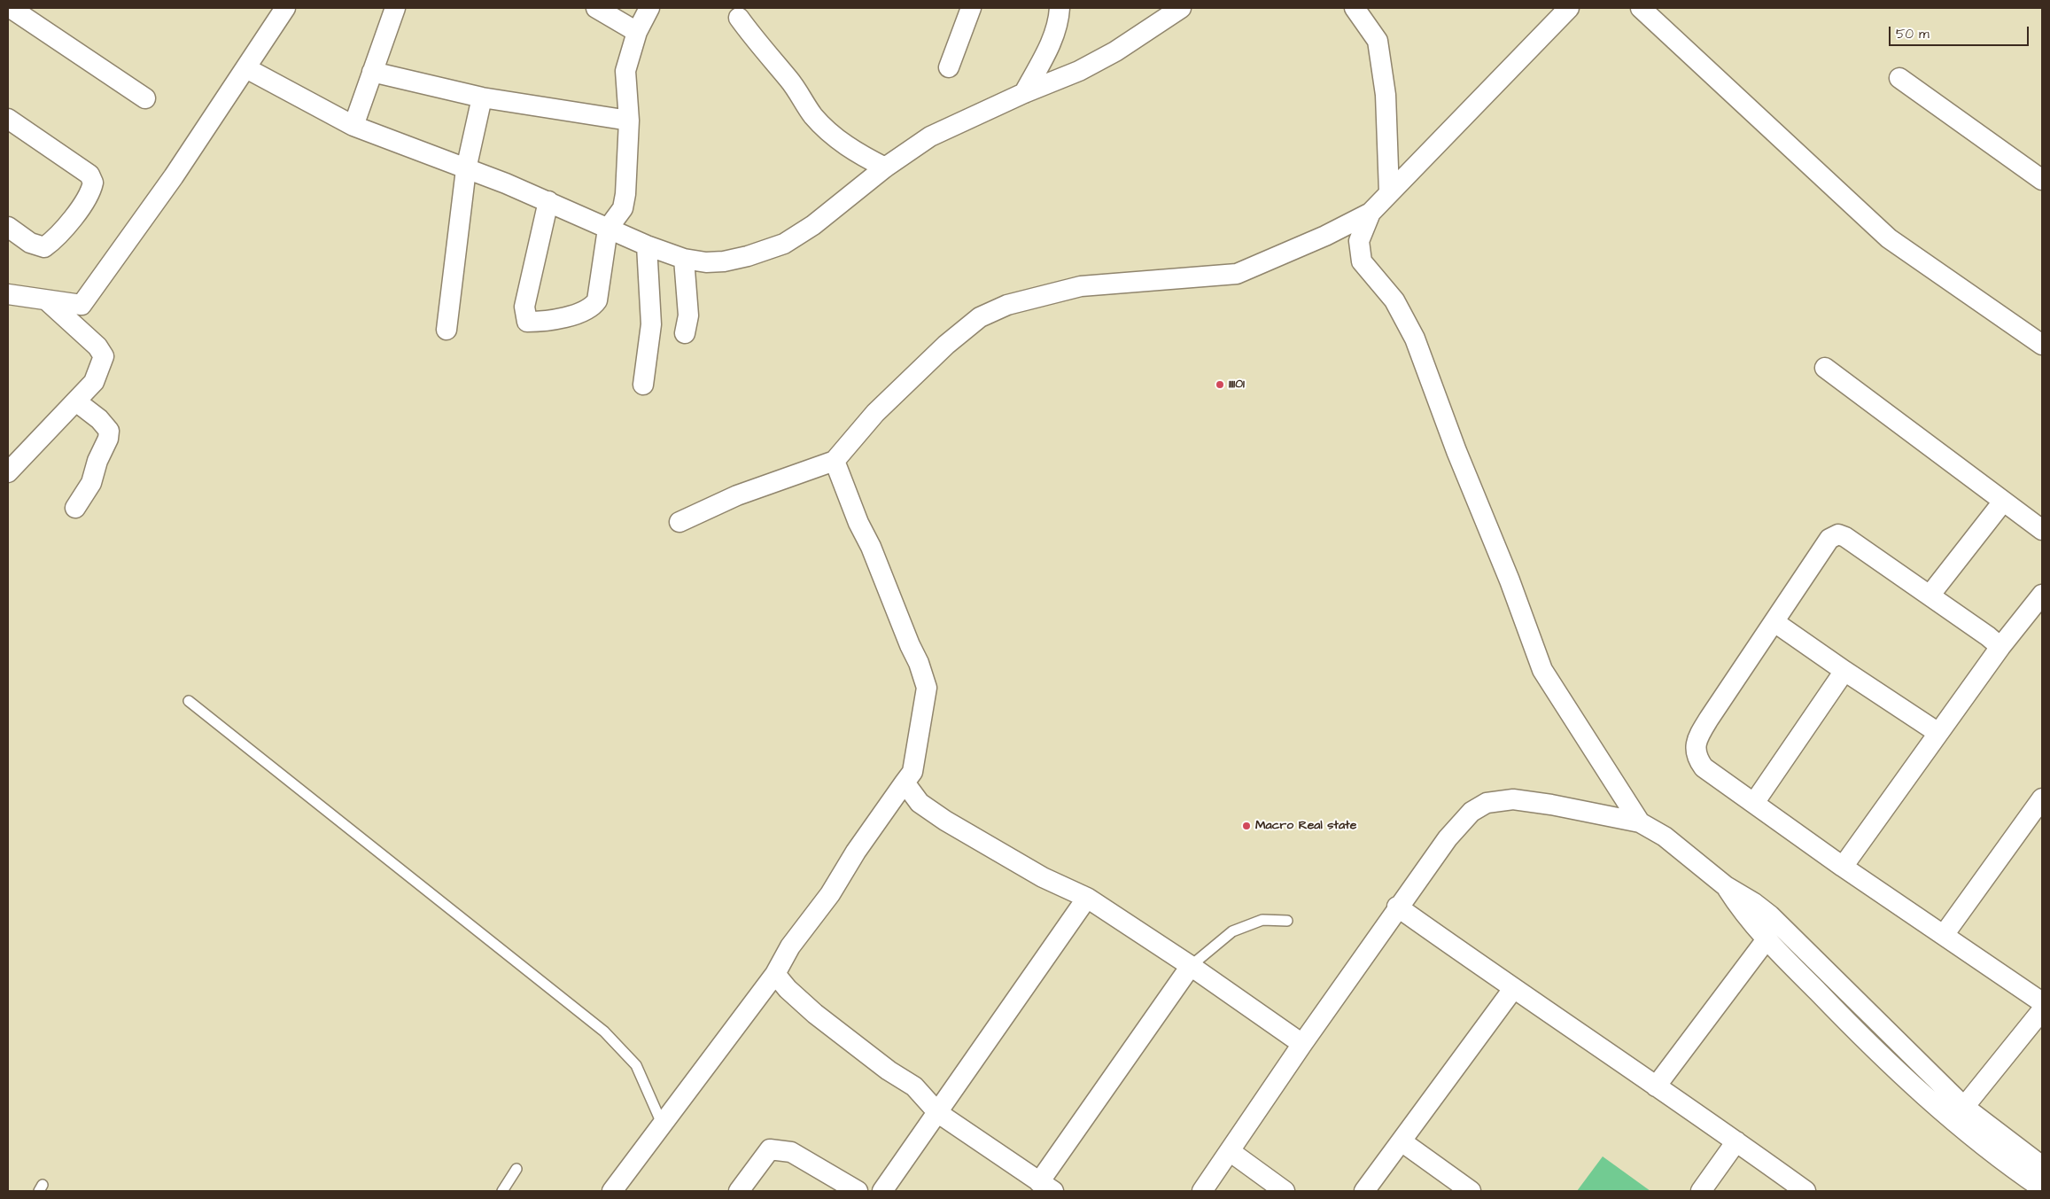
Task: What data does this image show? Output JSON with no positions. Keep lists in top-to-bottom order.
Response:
{
  "places": ["111101", "Macro Real state"],
  "scale_bar": "50 m"
}
